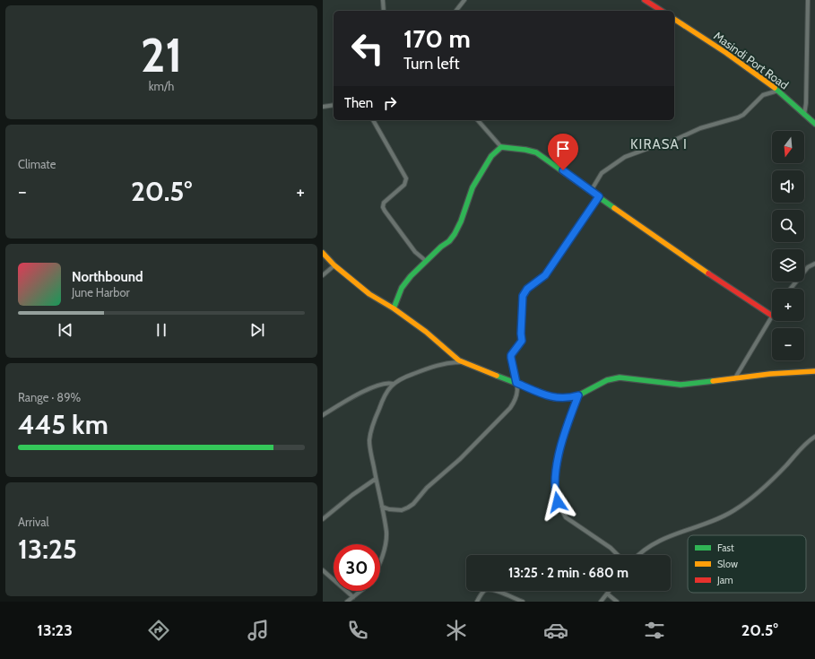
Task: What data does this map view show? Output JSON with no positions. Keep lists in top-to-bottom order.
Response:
{
  "streets": {
    "street": ["Masindi Port Road"]
  },
  "districts": ["KIRASA I"],
  "legend": ["Fast", "Slow", "Jam"],
  "north": "bottom",
  "page": {
    "tile": [
      ["21", "km/h"],
      "Climate",
      ["Range · 89%", "445 km"],
      ["Arrival", "13:25"]
    ],
    "turn": ["170 m", "Turn left"],
    "then": "Then",
    "map_buttons": ["+", "−"],
    "heat": ["−", "20.5°", "+"],
    "song": ["Northbound", "June Harbor"],
    "limit": "30",
    "trip": "13:25 · 2 min · 680 m",
    "tabs": ["13:23", "20.5°"]
  }
}
